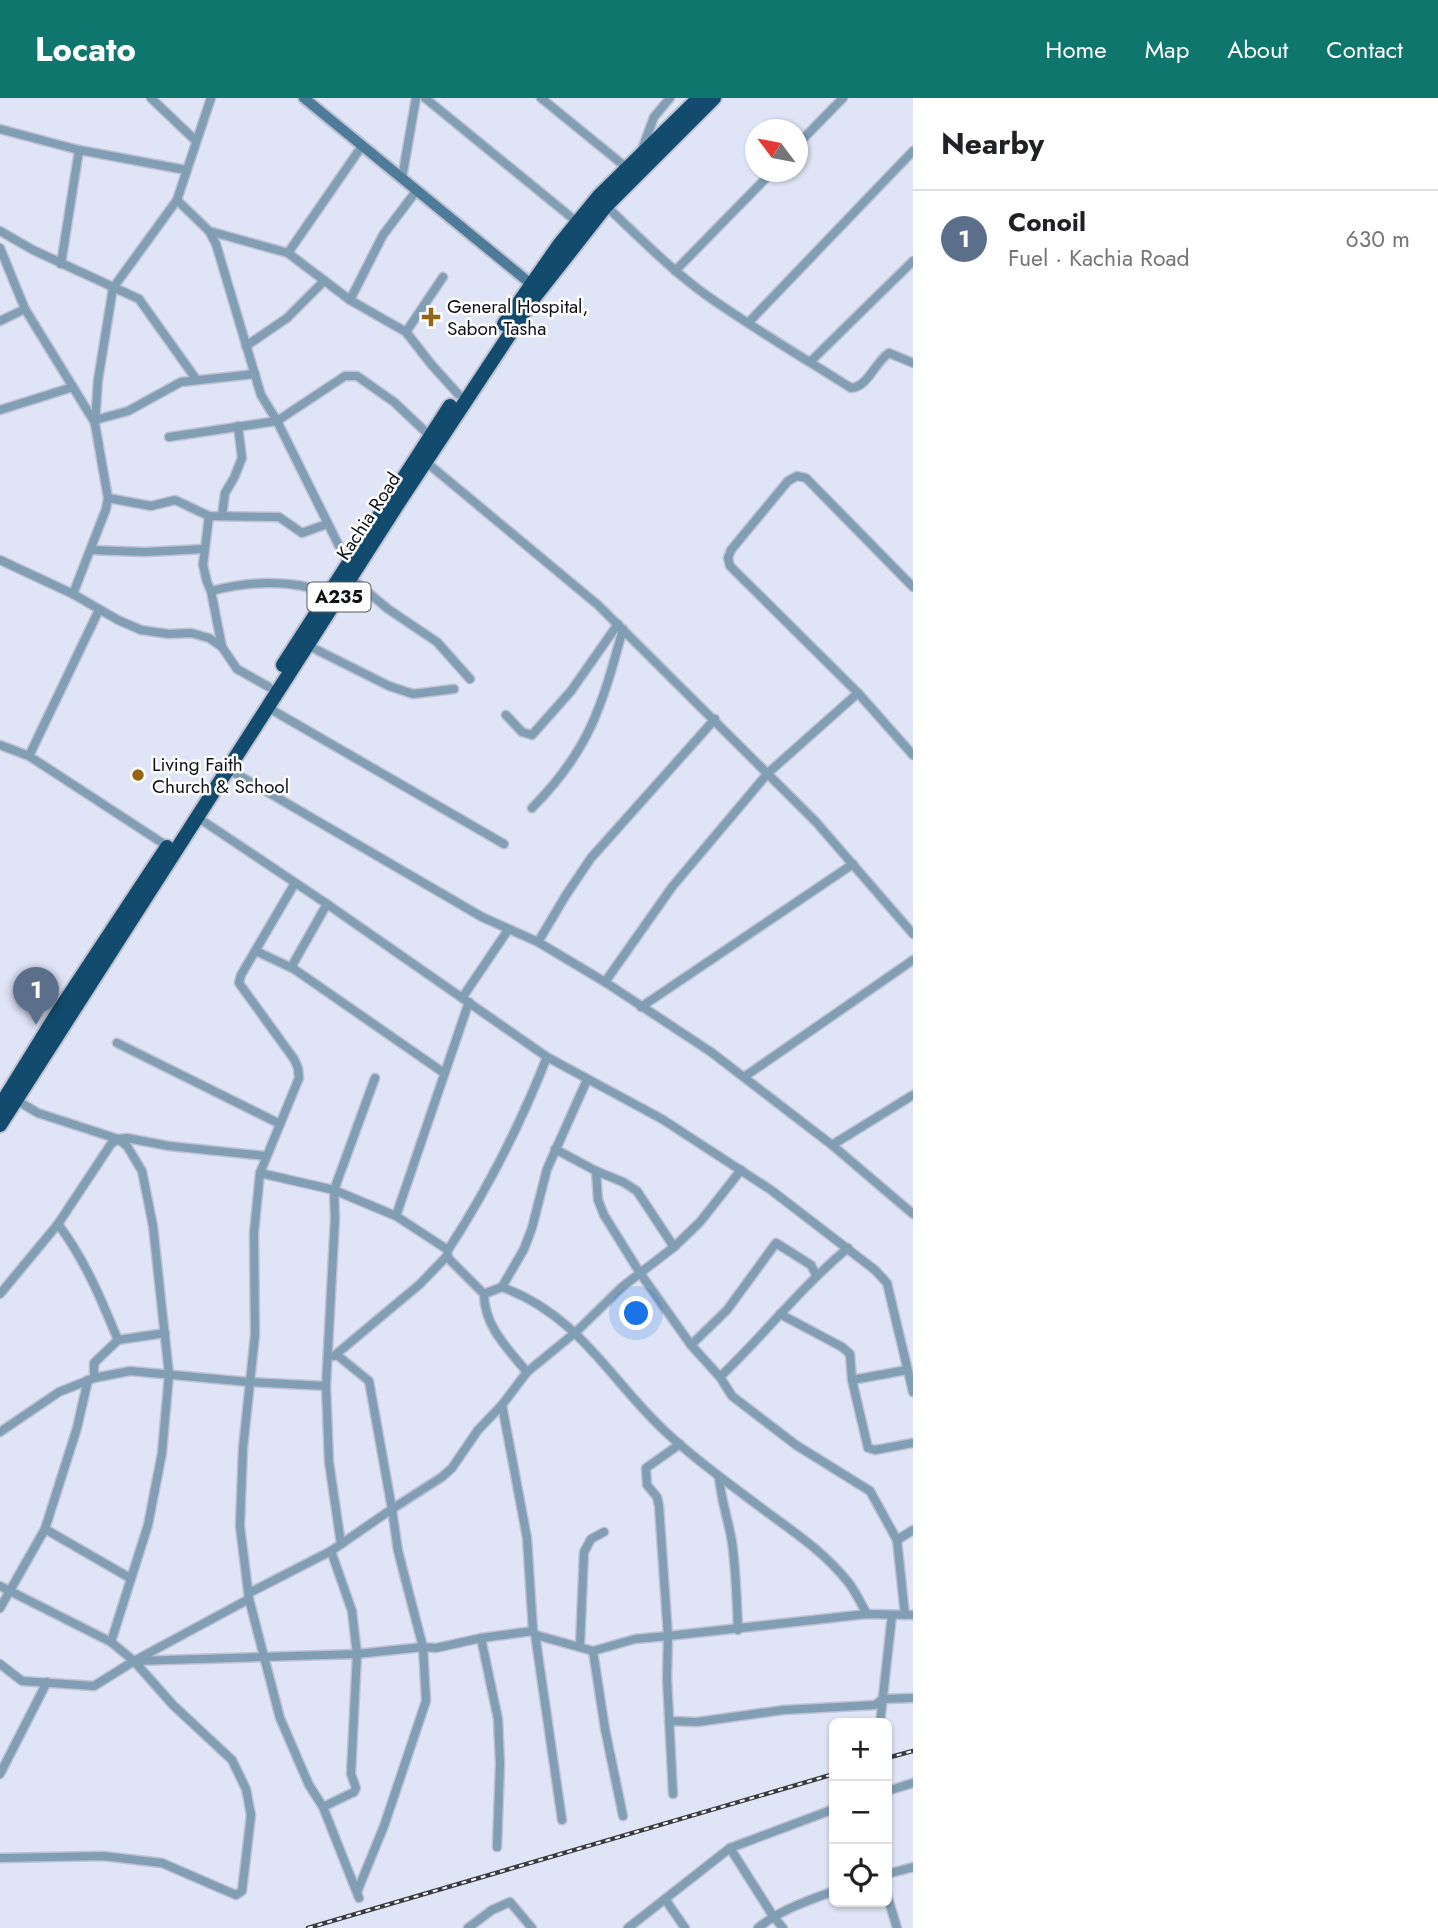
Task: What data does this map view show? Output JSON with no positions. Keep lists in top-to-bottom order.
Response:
{
  "streets": {
    "highway": ["Kachia Road", "A235"]
  },
  "places": {
    "health": ["General Hospital, Sabon Tasha"],
    "other": ["Living Faith Church & School"]
  },
  "north": "top left",
  "page": {
    "header": "Locato",
    "nav": [
      "Home",
      "Map",
      "About",
      "Contact"
    ],
    "heading": "Nearby",
    "list": [
      {
        "mark": "1",
        "name": "Conoil",
        "note": "Fuel · Kachia Road",
        "value": "630 m"
      }
    ],
    "pins": "1",
    "map_buttons": ["+", "−"]
  }
}
